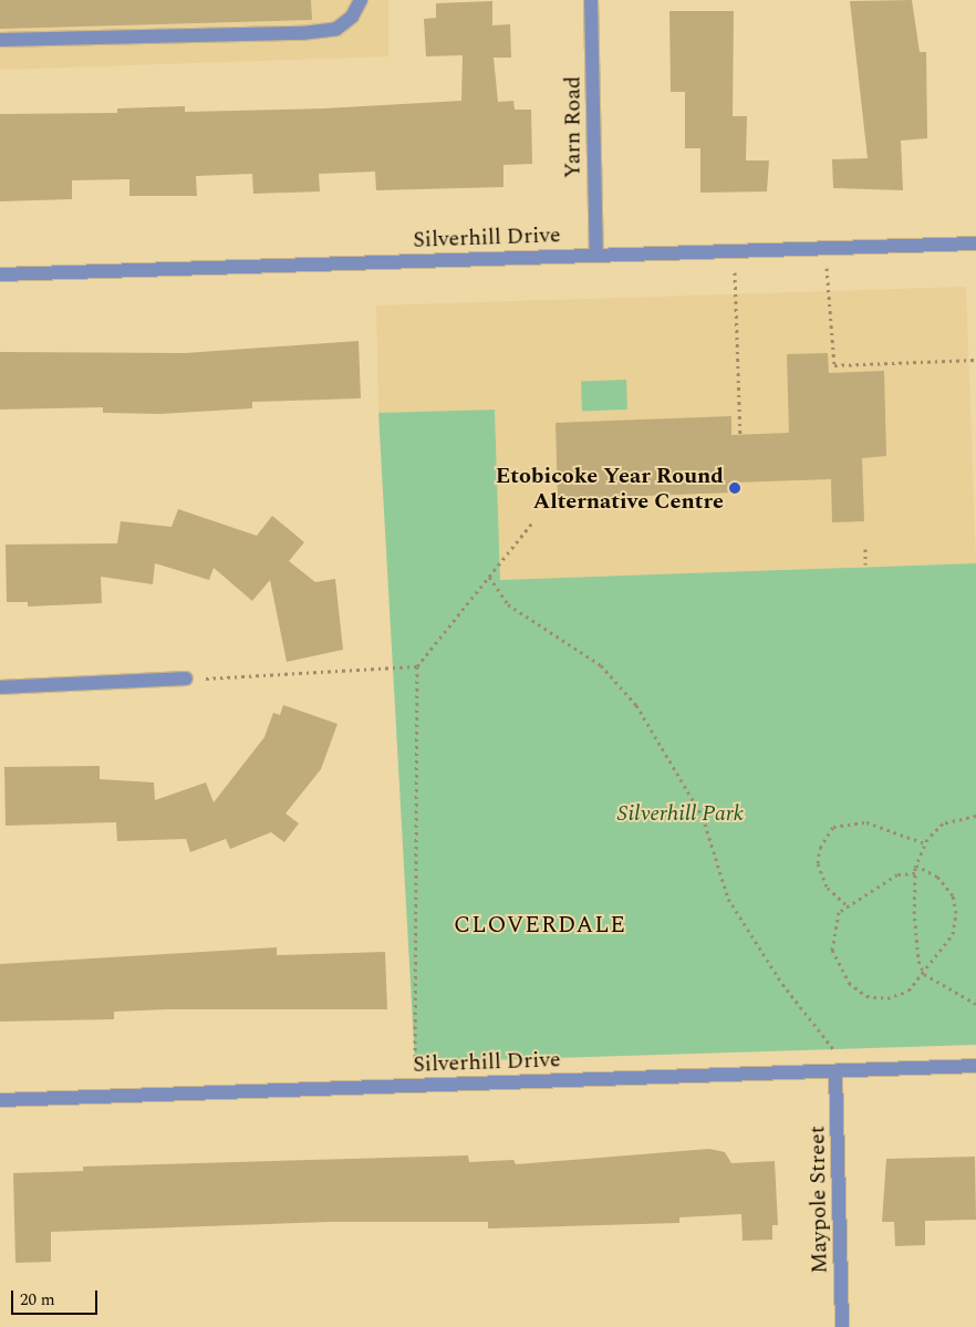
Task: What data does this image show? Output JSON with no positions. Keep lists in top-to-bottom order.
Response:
{
  "streets": {
    "street": ["Yarn Road", "Silverhill Drive", "Maypole Street"]
  },
  "crossings": [
    ["Yarn Road", "Silverhill Drive"],
    ["Silverhill Drive", "Maypole Street"]
  ],
  "districts": ["CLOVERDALE"],
  "parks": ["Silverhill Park"],
  "places": ["Etobicoke Year Round Alternative Centre"],
  "scale_bar": "20 m"
}
